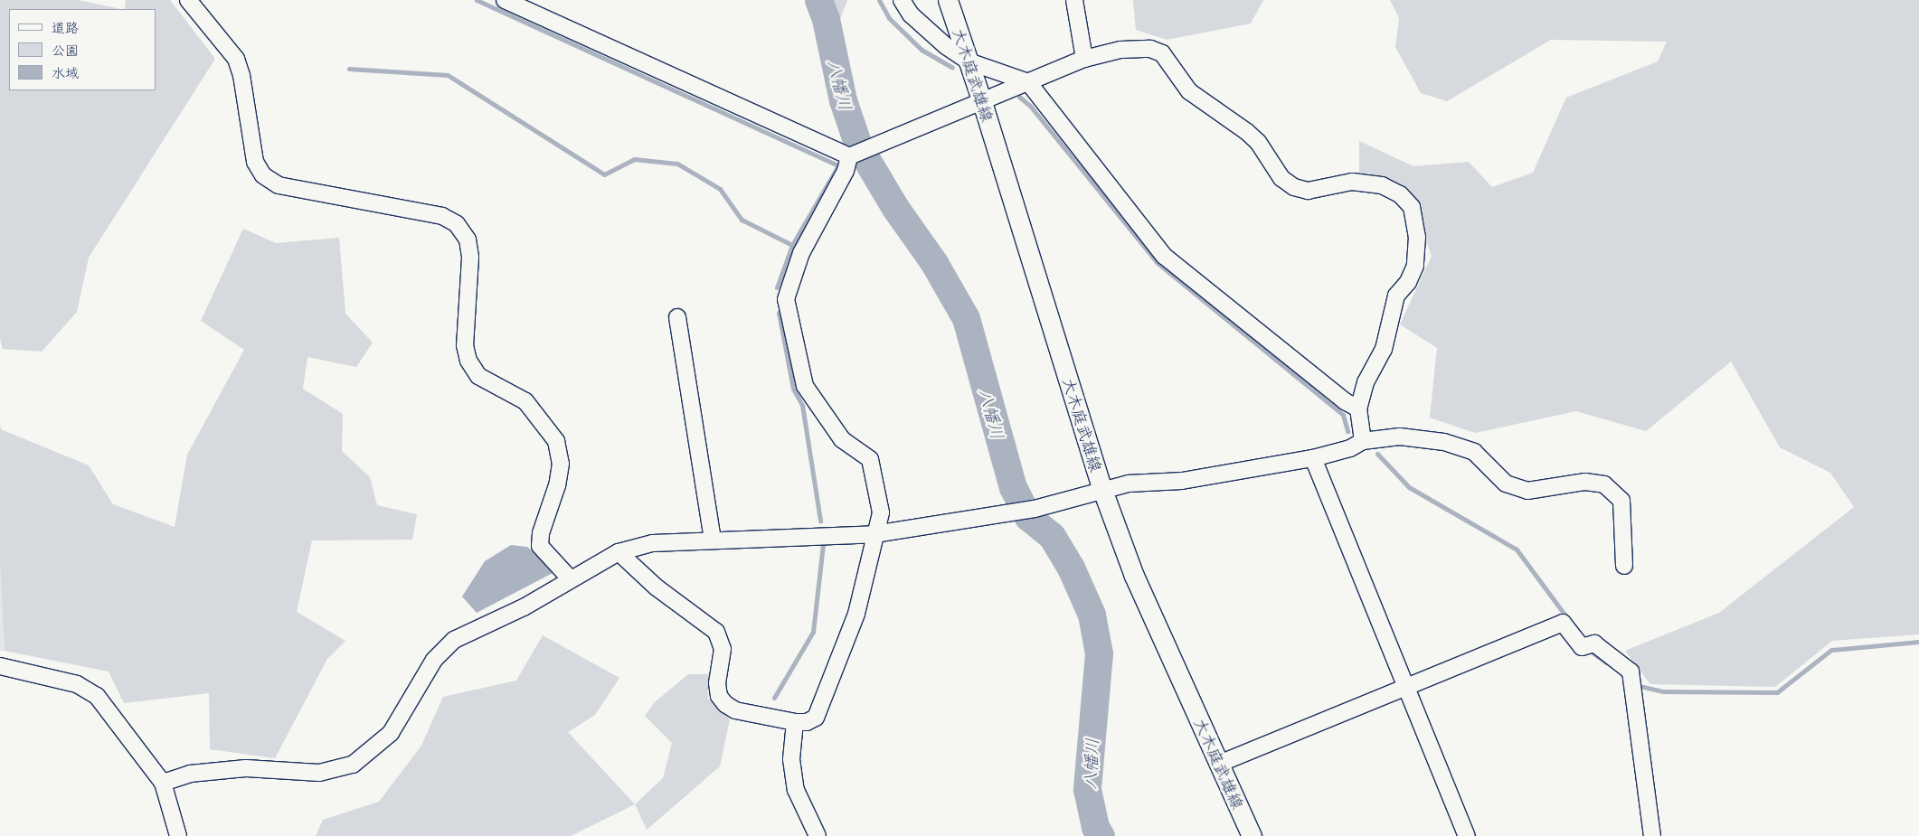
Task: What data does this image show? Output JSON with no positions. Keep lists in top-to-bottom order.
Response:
{
  "streets": {
    "main road": ["大木庭武雄線"]
  },
  "water": ["八幡川"],
  "legend": ["道路", "公園", "水域"]
}
